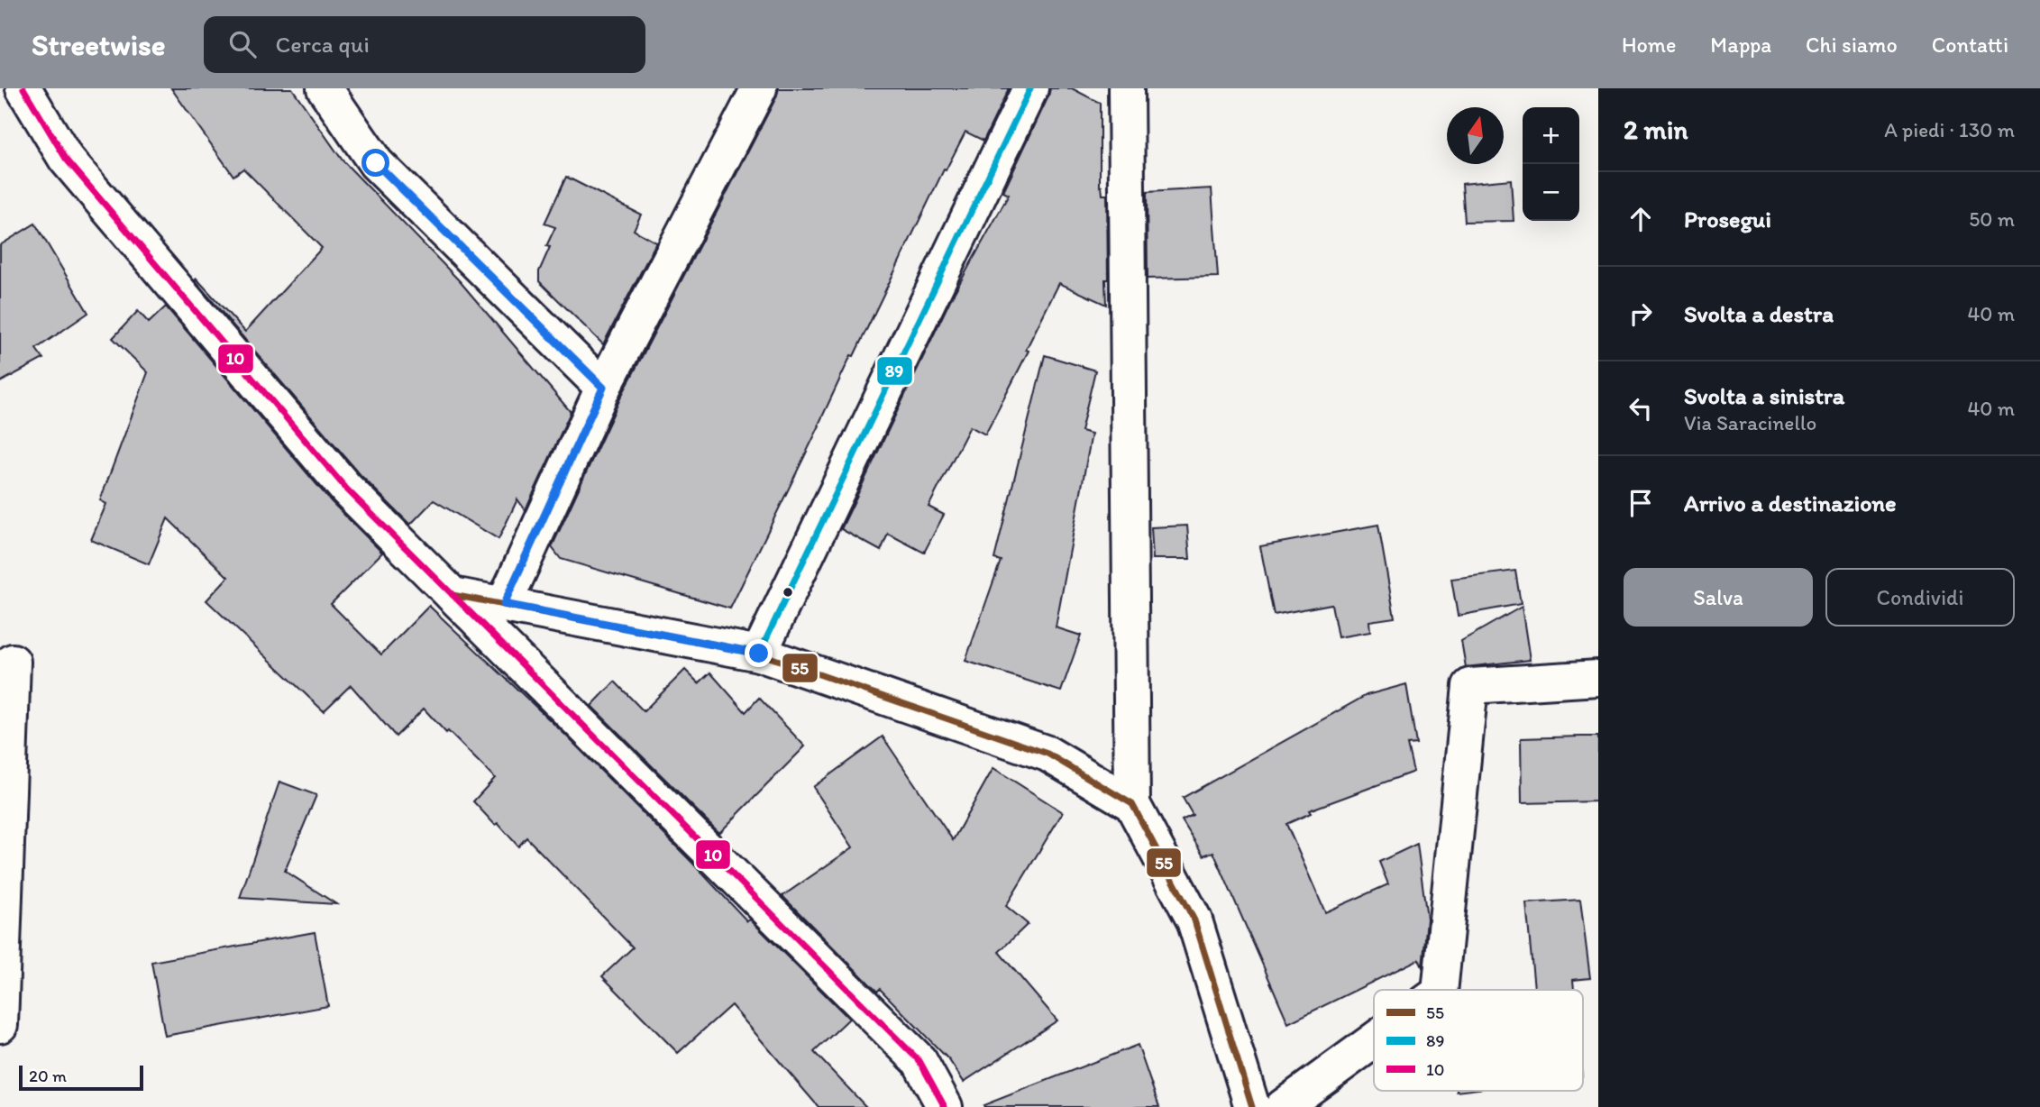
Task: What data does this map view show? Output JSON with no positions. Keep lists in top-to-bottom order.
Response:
{
  "lines": ["transit line 89", "transit line 10", "transit line 55"],
  "legend": ["55", "89", "10"],
  "scale_bar": "20 m",
  "north": "top",
  "page": {
    "header": "Streetwise",
    "search": "Cerca qui",
    "nav": [
      "Home",
      "Mappa",
      "Chi siamo",
      "Contatti"
    ],
    "heading": ["2 min", "A piedi · 130 m"],
    "map_buttons": ["+", "−"],
    "list": [
      ["Prosegui", "50 m"],
      ["Svolta a destra", "40 m"],
      ["Svolta a sinistra", "Via Saracinello", "40 m"],
      "Arrivo a destinazione"
    ],
    "buttons": ["Salva", "Condividi"],
    "scale": "20 m"
  }
}
